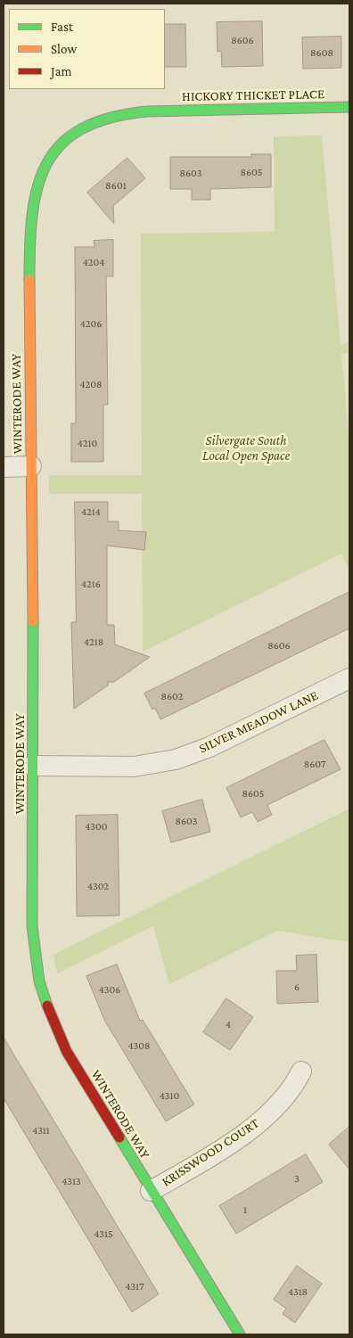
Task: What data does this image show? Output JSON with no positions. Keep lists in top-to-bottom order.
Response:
{
  "streets": {
    "street": [
      "HICKORY THICKET PLACE",
      "WINTERODE WAY",
      "SILVER MEADOW LANE",
      "KRISSWOOD COURT"
    ]
  },
  "crossings": [
    ["HICKORY THICKET PLACE", "WINTERODE WAY"],
    ["WINTERODE WAY", "SILVER MEADOW LANE"],
    ["WINTERODE WAY", "KRISSWOOD COURT"]
  ],
  "parks": ["Silvergate South Local Open Space"],
  "house_numbers": [
    "8606",
    "8608",
    "8605",
    "8603",
    "8601",
    "4204",
    "4206",
    "4208",
    "4210",
    "4214",
    "4216",
    "4218",
    "8606",
    "8602",
    "8607",
    "8605",
    "8603",
    "4300",
    "4302",
    "6",
    "4306",
    "4",
    "4308",
    "4310",
    "4311",
    "3",
    "4313",
    "1",
    "4315",
    "4317",
    "4318"
  ],
  "legend": ["Fast", "Slow", "Jam"]
}
